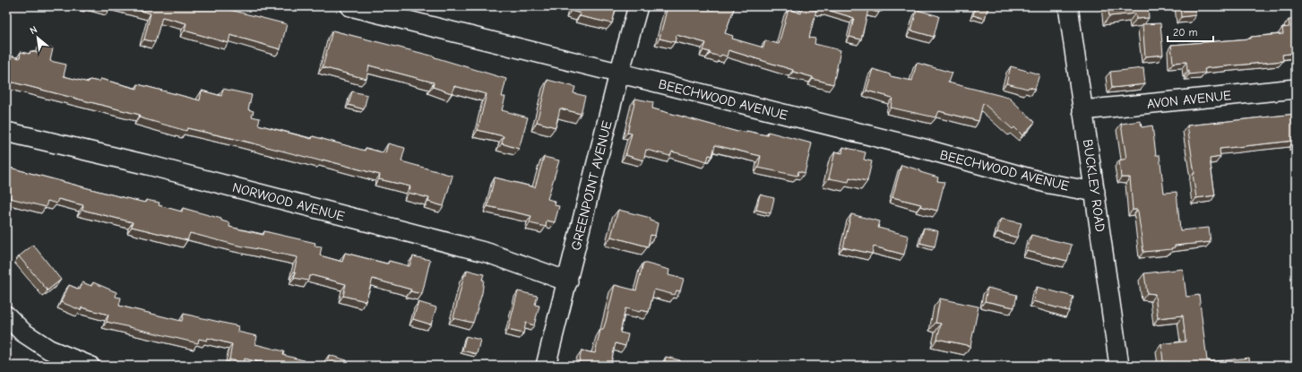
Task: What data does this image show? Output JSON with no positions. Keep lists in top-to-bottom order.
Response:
{
  "streets": {
    "street": [
      "BEECHWOOD AVENUE",
      "AVON AVENUE",
      "GREENPOINT AVENUE",
      "BUCKLEY ROAD",
      "NORWOOD AVENUE"
    ]
  },
  "crossings": [
    ["BEECHWOOD AVENUE", "GREENPOINT AVENUE"],
    ["BEECHWOOD AVENUE", "BUCKLEY ROAD"],
    ["AVON AVENUE", "BUCKLEY ROAD"],
    ["GREENPOINT AVENUE", "NORWOOD AVENUE"]
  ],
  "scale_bar": "20 m",
  "north": "top left"
}
